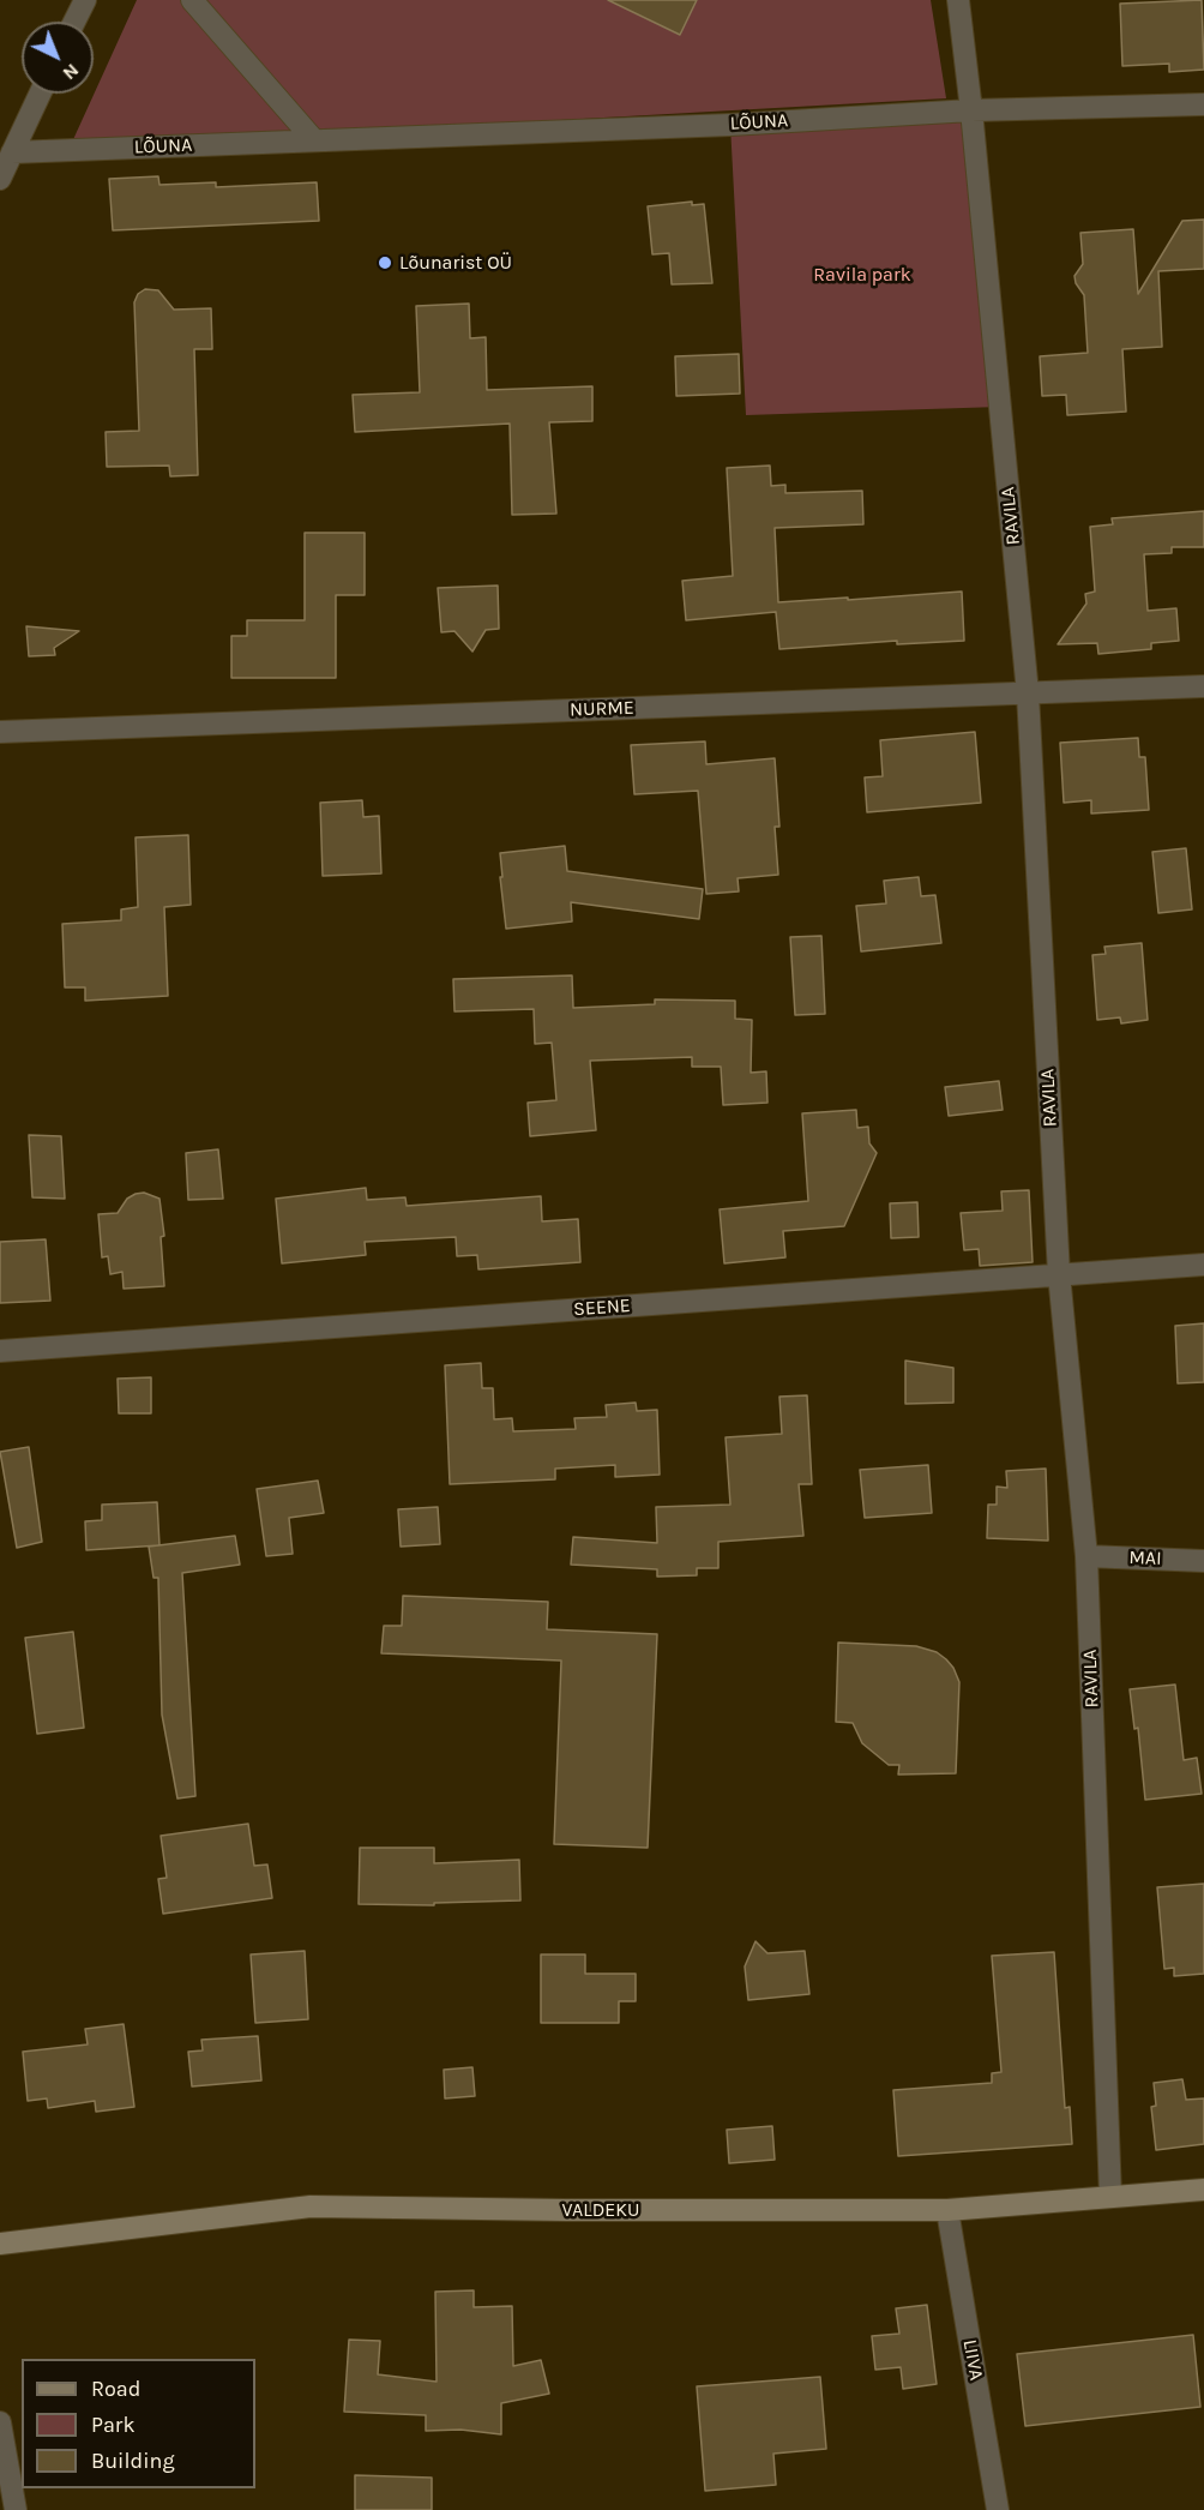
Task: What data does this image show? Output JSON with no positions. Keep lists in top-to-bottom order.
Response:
{
  "streets": {
    "street": [
      "LÕUNA",
      "RAVILA",
      "NURME",
      "SEENE",
      "MAI",
      "VALDEKU",
      "LIIVA"
    ]
  },
  "crossings": [
    ["LÕUNA", "RAVILA"],
    ["RAVILA", "NURME"],
    ["RAVILA", "SEENE"],
    ["RAVILA", "MAI"],
    ["RAVILA", "VALDEKU"],
    ["VALDEKU", "LIIVA"]
  ],
  "parks": ["Ravila park"],
  "places": ["Lõunarist OÜ"],
  "legend": ["Road", "Park", "Building"],
  "north": "bottom right"
}
